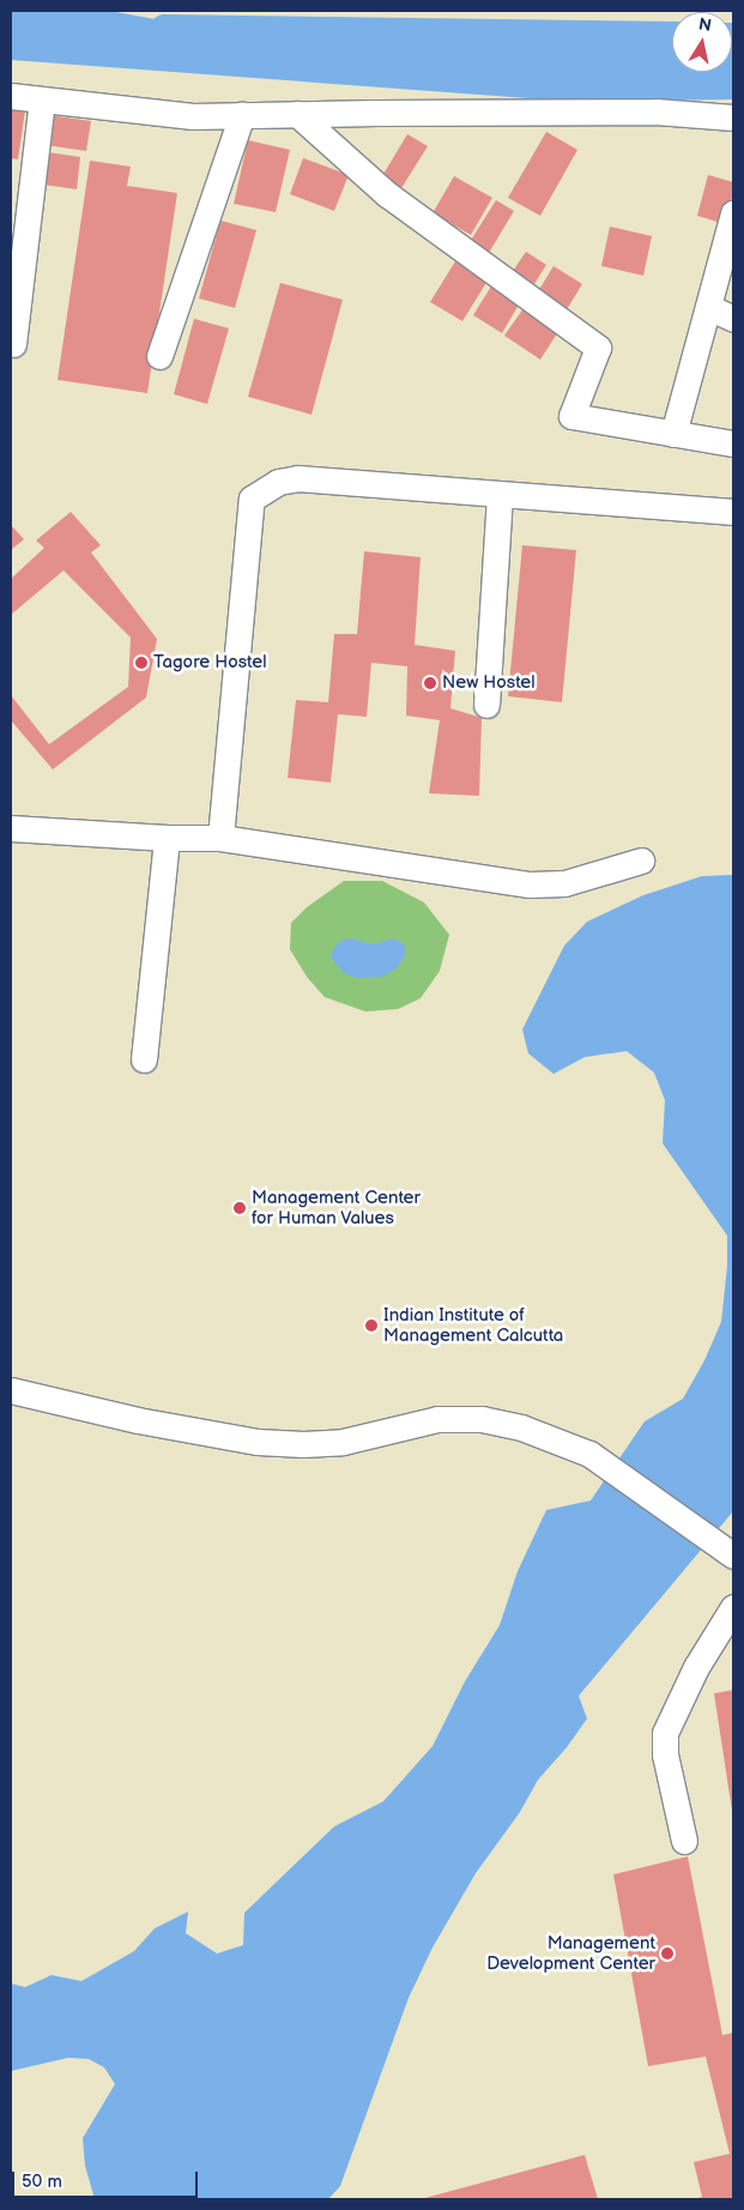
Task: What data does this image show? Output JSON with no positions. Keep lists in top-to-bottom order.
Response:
{
  "places": [
    "Tagore Hostel",
    "New Hostel",
    "Management Center for Human Values",
    "Indian Institute of Management Calcutta",
    "Management Development Center"
  ],
  "scale_bar": "50 m",
  "north": "top"
}
